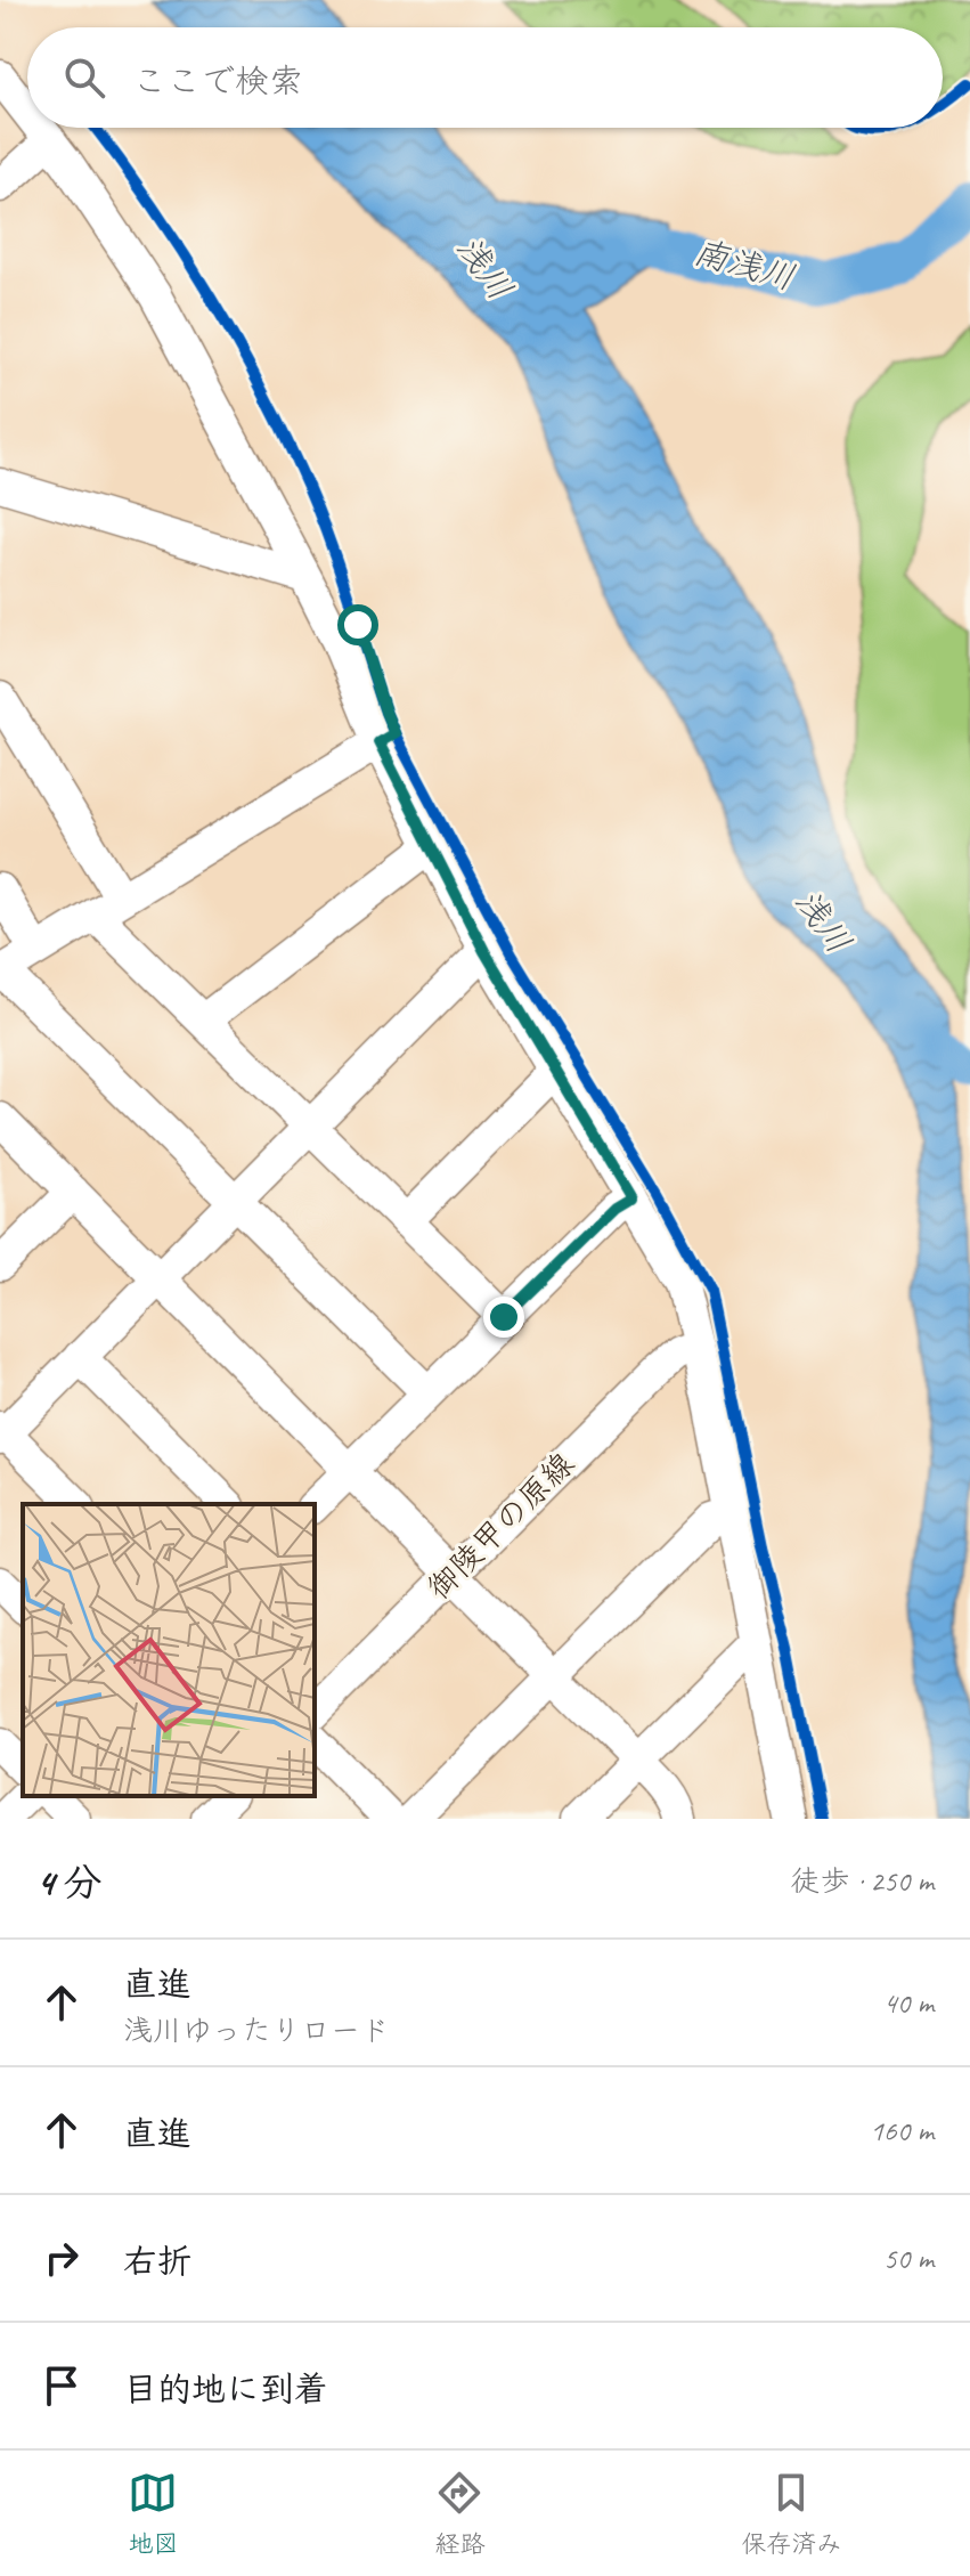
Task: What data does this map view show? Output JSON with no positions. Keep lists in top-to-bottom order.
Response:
{
  "streets": {
    "street": ["御陵甲の原線"]
  },
  "water": ["南浅川", "浅川"],
  "page": {
    "search": "ここで検索",
    "heading": ["4 分", "徒歩 · 250 m"],
    "list": [
      ["直進", "浅川ゆったりロード", "40 m"],
      ["直進", "160 m"],
      ["右折", "50 m"],
      "目的地に到着"
    ],
    "nav": ["地図", "経路", "保存済み"]
  }
}
